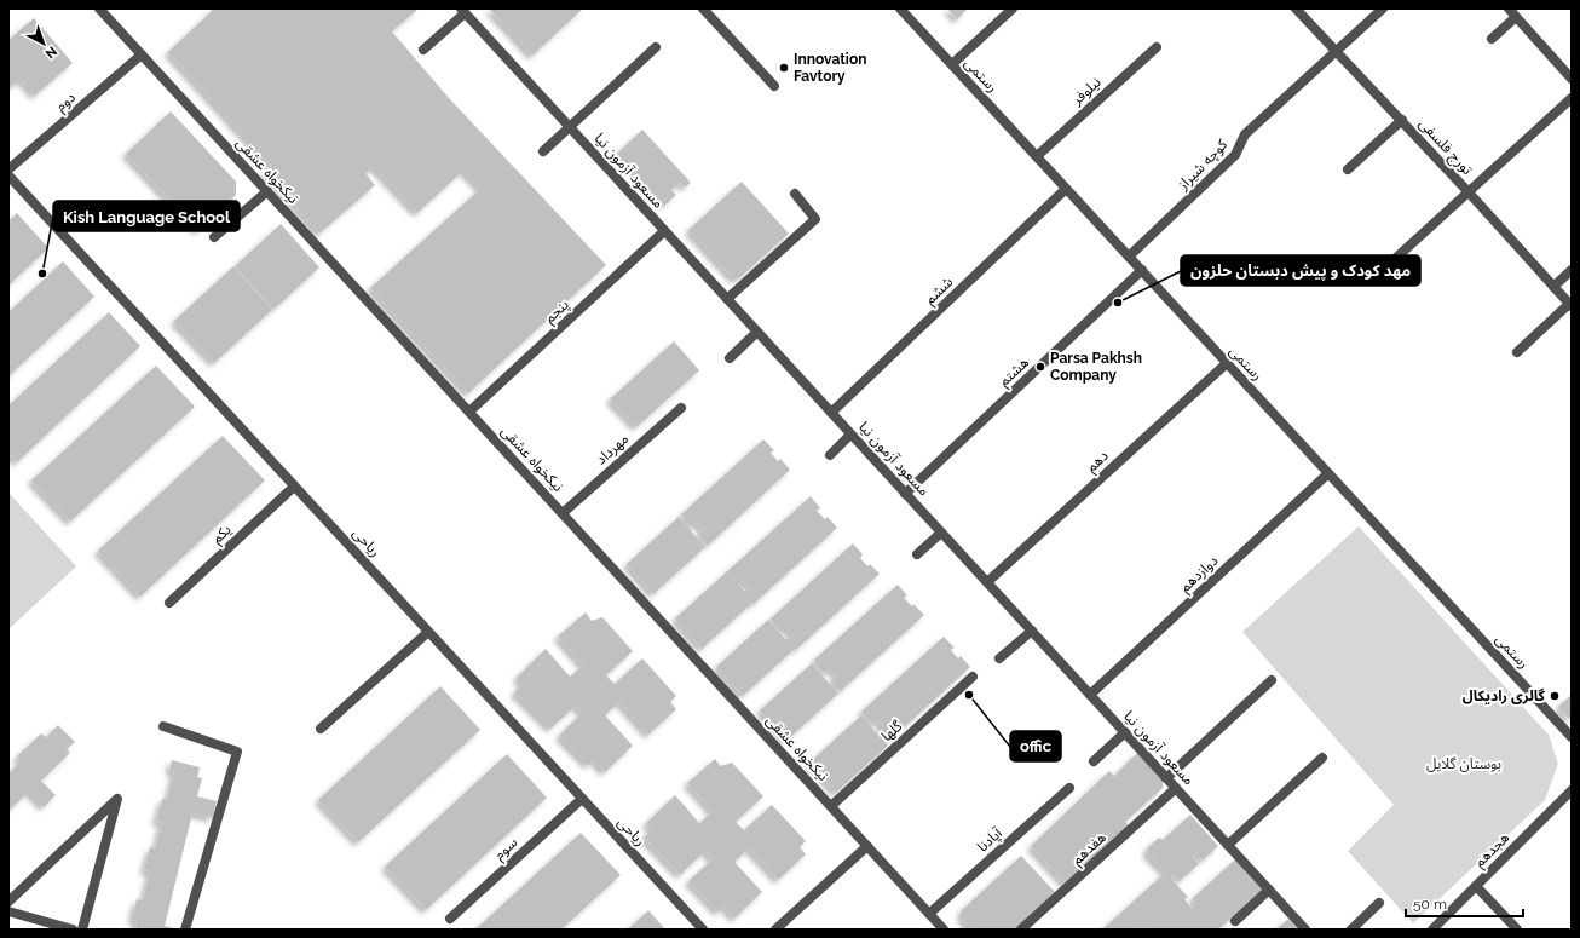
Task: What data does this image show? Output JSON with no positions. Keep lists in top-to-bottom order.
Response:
{
  "streets": {
    "street": [
      "رستمی",
      "نیلوفر",
      "دوم",
      "تورج فلسفی",
      "کوچه شیراز",
      "نیکخواه عشقی",
      "مسعود آزمون نیا",
      "ششم",
      "پنجم",
      "هشتم",
      "مهرداد",
      "دهم",
      "یکم",
      "ریاحی",
      "دوازدهم",
      "گلها",
      "آپادنا",
      "سوم",
      "هفدهم",
      "هجدهم"
    ]
  },
  "crossings": [
    ["رستمی", "نیلوفر"],
    ["رستمی", "کوچه شیراز"],
    ["رستمی", "ششم"],
    ["رستمی", "هشتم"],
    ["رستمی", "دهم"],
    ["رستمی", "دوازدهم"],
    ["دوم", "نیکخواه عشقی"],
    ["تورج فلسفی", "کوچه شیراز"],
    ["نیکخواه عشقی", "پنجم"],
    ["نیکخواه عشقی", "مهرداد"],
    ["نیکخواه عشقی", "گلها"],
    ["نیکخواه عشقی", "آپادنا"],
    ["مسعود آزمون نیا", "ششم"],
    ["مسعود آزمون نیا", "پنجم"],
    ["مسعود آزمون نیا", "هشتم"],
    ["مسعود آزمون نیا", "دهم"],
    ["مسعود آزمون نیا", "دوازدهم"],
    ["مسعود آزمون نیا", "هفدهم"],
    ["یکم", "ریاحی"],
    ["ریاحی", "سوم"]
  ],
  "parks": ["بوستان گلایل"],
  "places": [
    "Innovation Favtory",
    "Kish Language School",
    "مهد کودک و پیش دبستان حلزون",
    "Parsa Pakhsh Company",
    "offic",
    "گالری رادیکال"
  ],
  "scale_bar": "50 m",
  "north": "bottom right"
}
